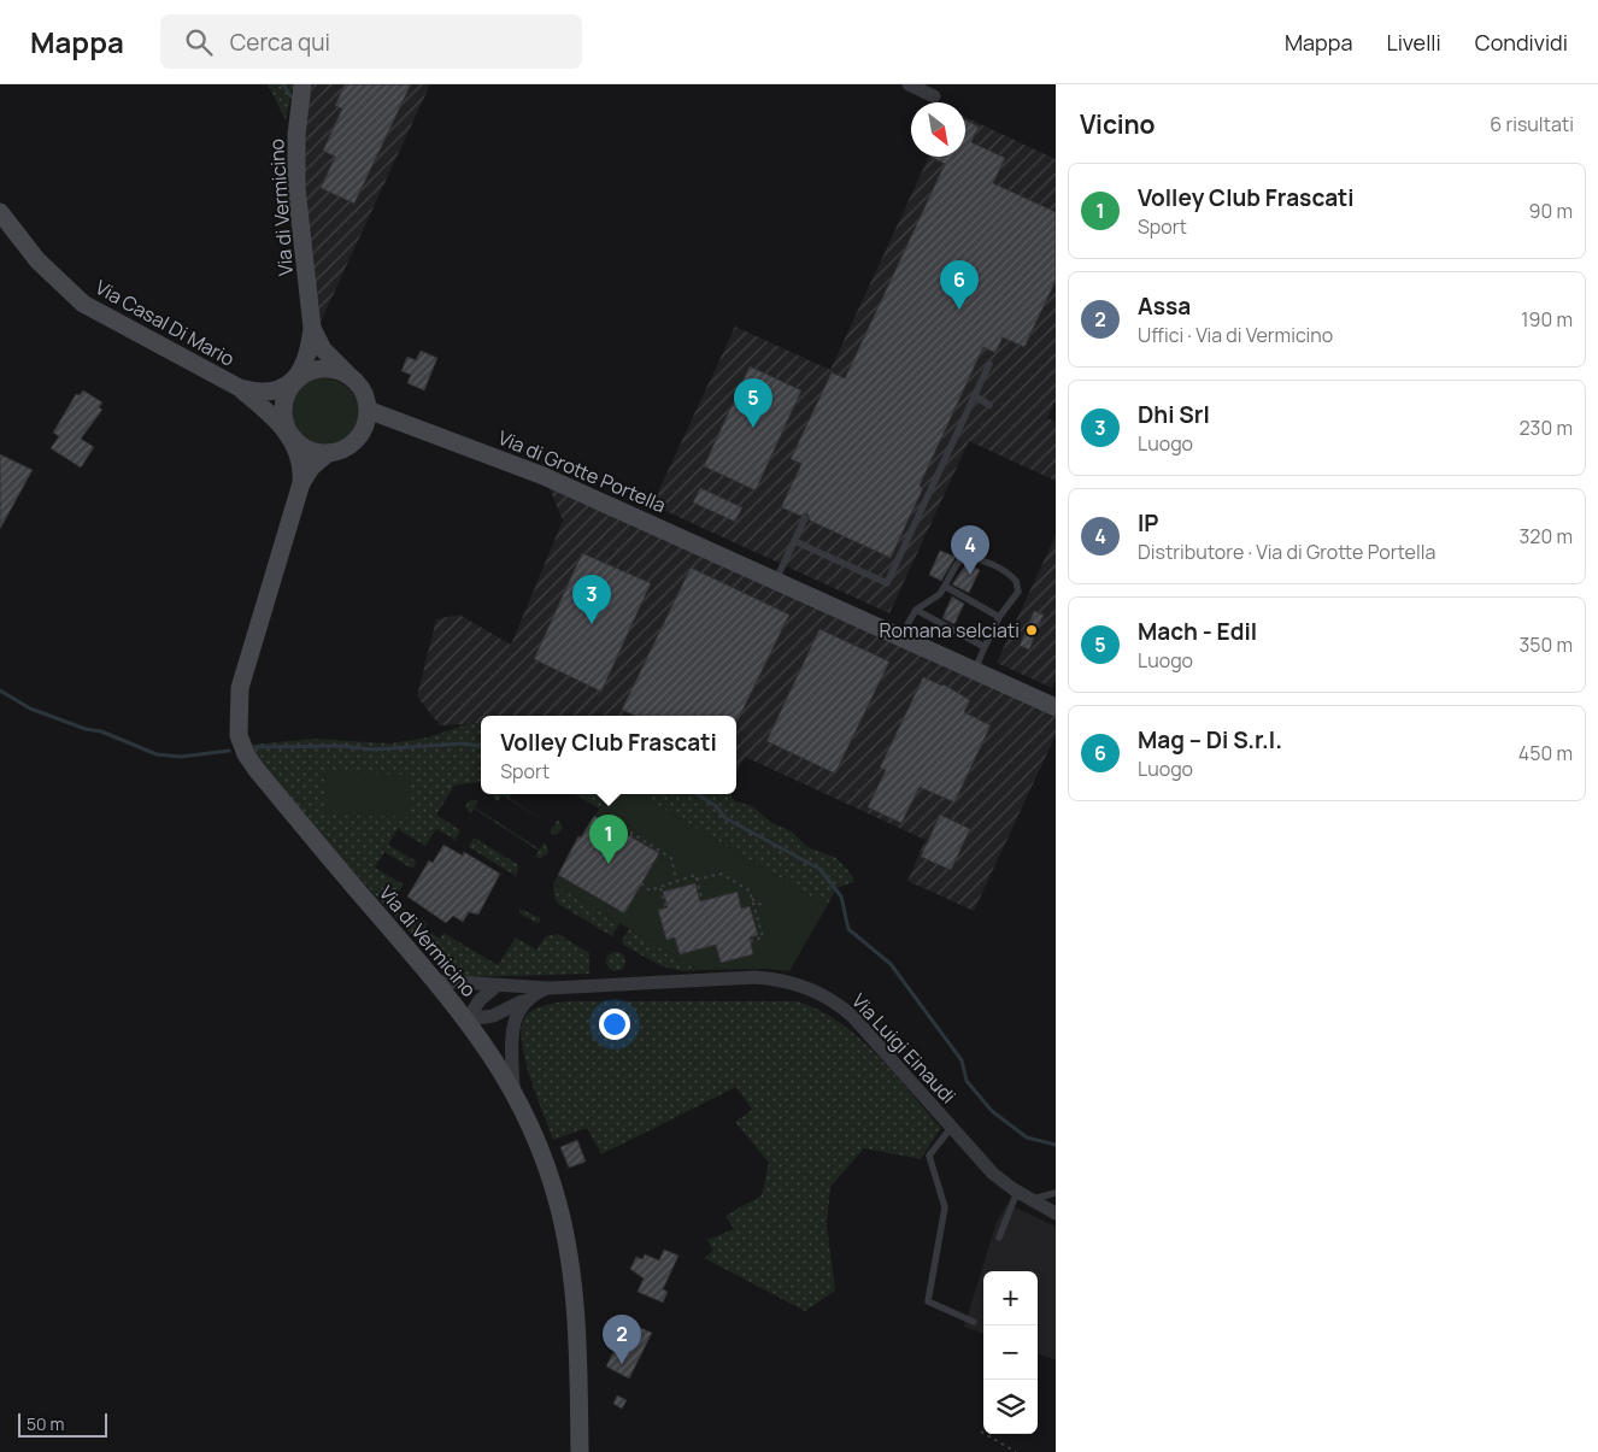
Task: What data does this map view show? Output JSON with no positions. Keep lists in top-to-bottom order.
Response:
{
  "streets": {
    "main road": ["Via di Vermicino", "Via Casal Di Mario", "Via di Grotte Portella"],
    "street": ["Via Luigi Einaudi"]
  },
  "crossings": [
    ["Via di Vermicino", "Via Casal Di Mario"],
    ["Via di Vermicino", "Via di Grotte Portella"],
    ["Via di Vermicino", "Via Luigi Einaudi"],
    ["Via Casal Di Mario", "Via di Grotte Portella"]
  ],
  "places": ["Romana selciati"],
  "scale_bar": "50 m",
  "north": "bottom right",
  "page": {
    "header": "Mappa",
    "search": "Cerca qui",
    "nav": ["Mappa", "Livelli", "Condividi"],
    "heading": ["Vicino", "6 risultati"],
    "list": [
      {
        "mark": "1",
        "name": "Volley Club Frascati",
        "note": "Sport",
        "value": "90 m"
      },
      {
        "mark": "2",
        "name": "Assa",
        "note": "Uffici · Via di Vermicino",
        "value": "190 m"
      },
      {
        "mark": "3",
        "name": "Dhi Srl",
        "note": "Luogo",
        "value": "230 m"
      },
      {
        "mark": "4",
        "name": "IP",
        "note": "Distributore · Via di Grotte Portella",
        "value": "320 m"
      },
      {
        "mark": "5",
        "name": "Mach - Edil",
        "note": "Luogo",
        "value": "350 m"
      },
      {
        "mark": "6",
        "name": "Mag – Di S.r.l.",
        "note": "Luogo",
        "value": "450 m"
      }
    ],
    "pins": [
      "6",
      "5",
      "4",
      "3",
      "1",
      "2"
    ],
    "popup": ["Volley Club Frascati", "Sport"],
    "map_buttons": ["+", "−"],
    "scale": "50 m"
  }
}
